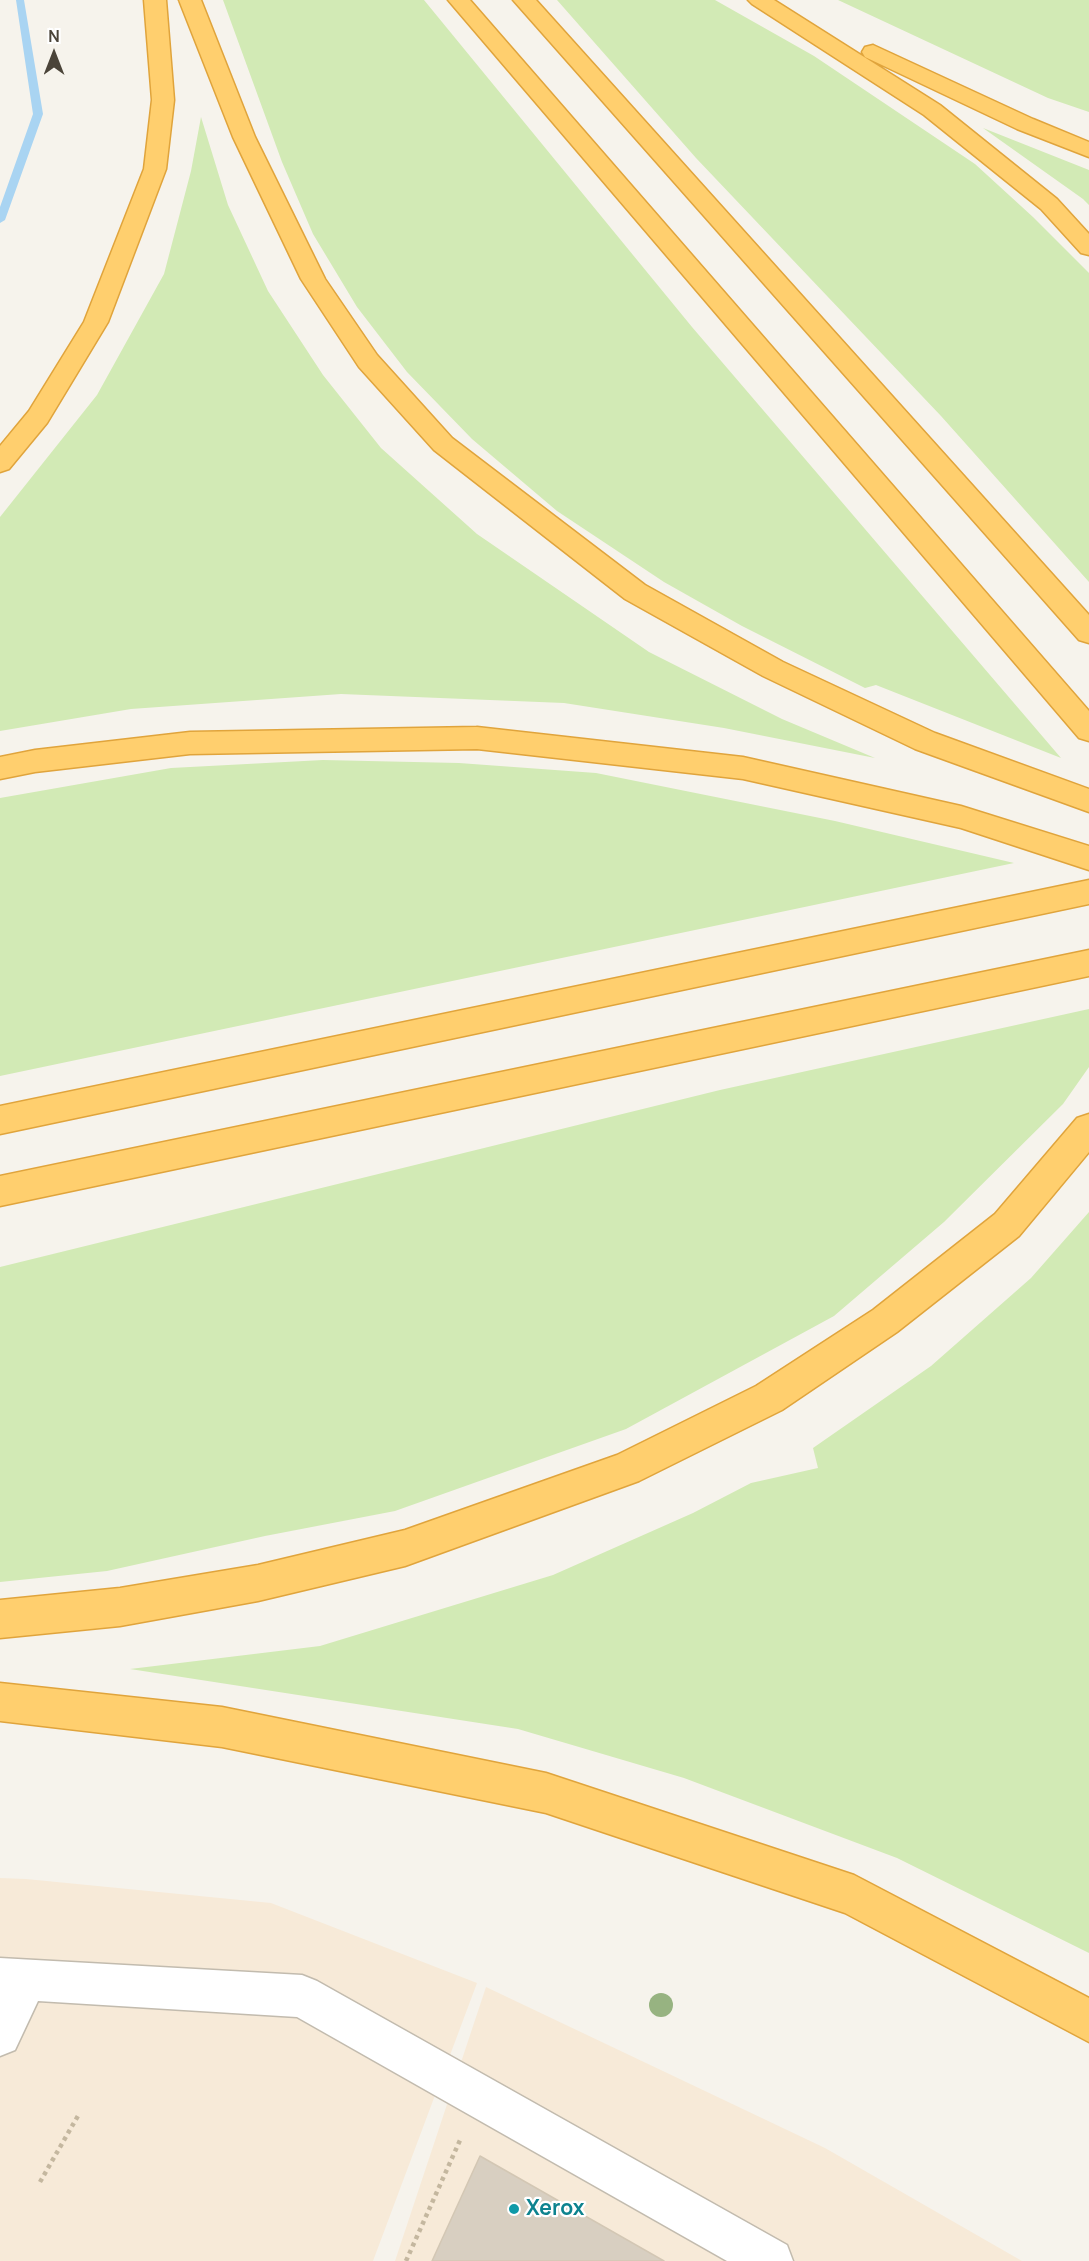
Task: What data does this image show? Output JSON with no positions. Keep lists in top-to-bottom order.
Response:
{
  "places": ["Xerox"],
  "north": "top"
}
